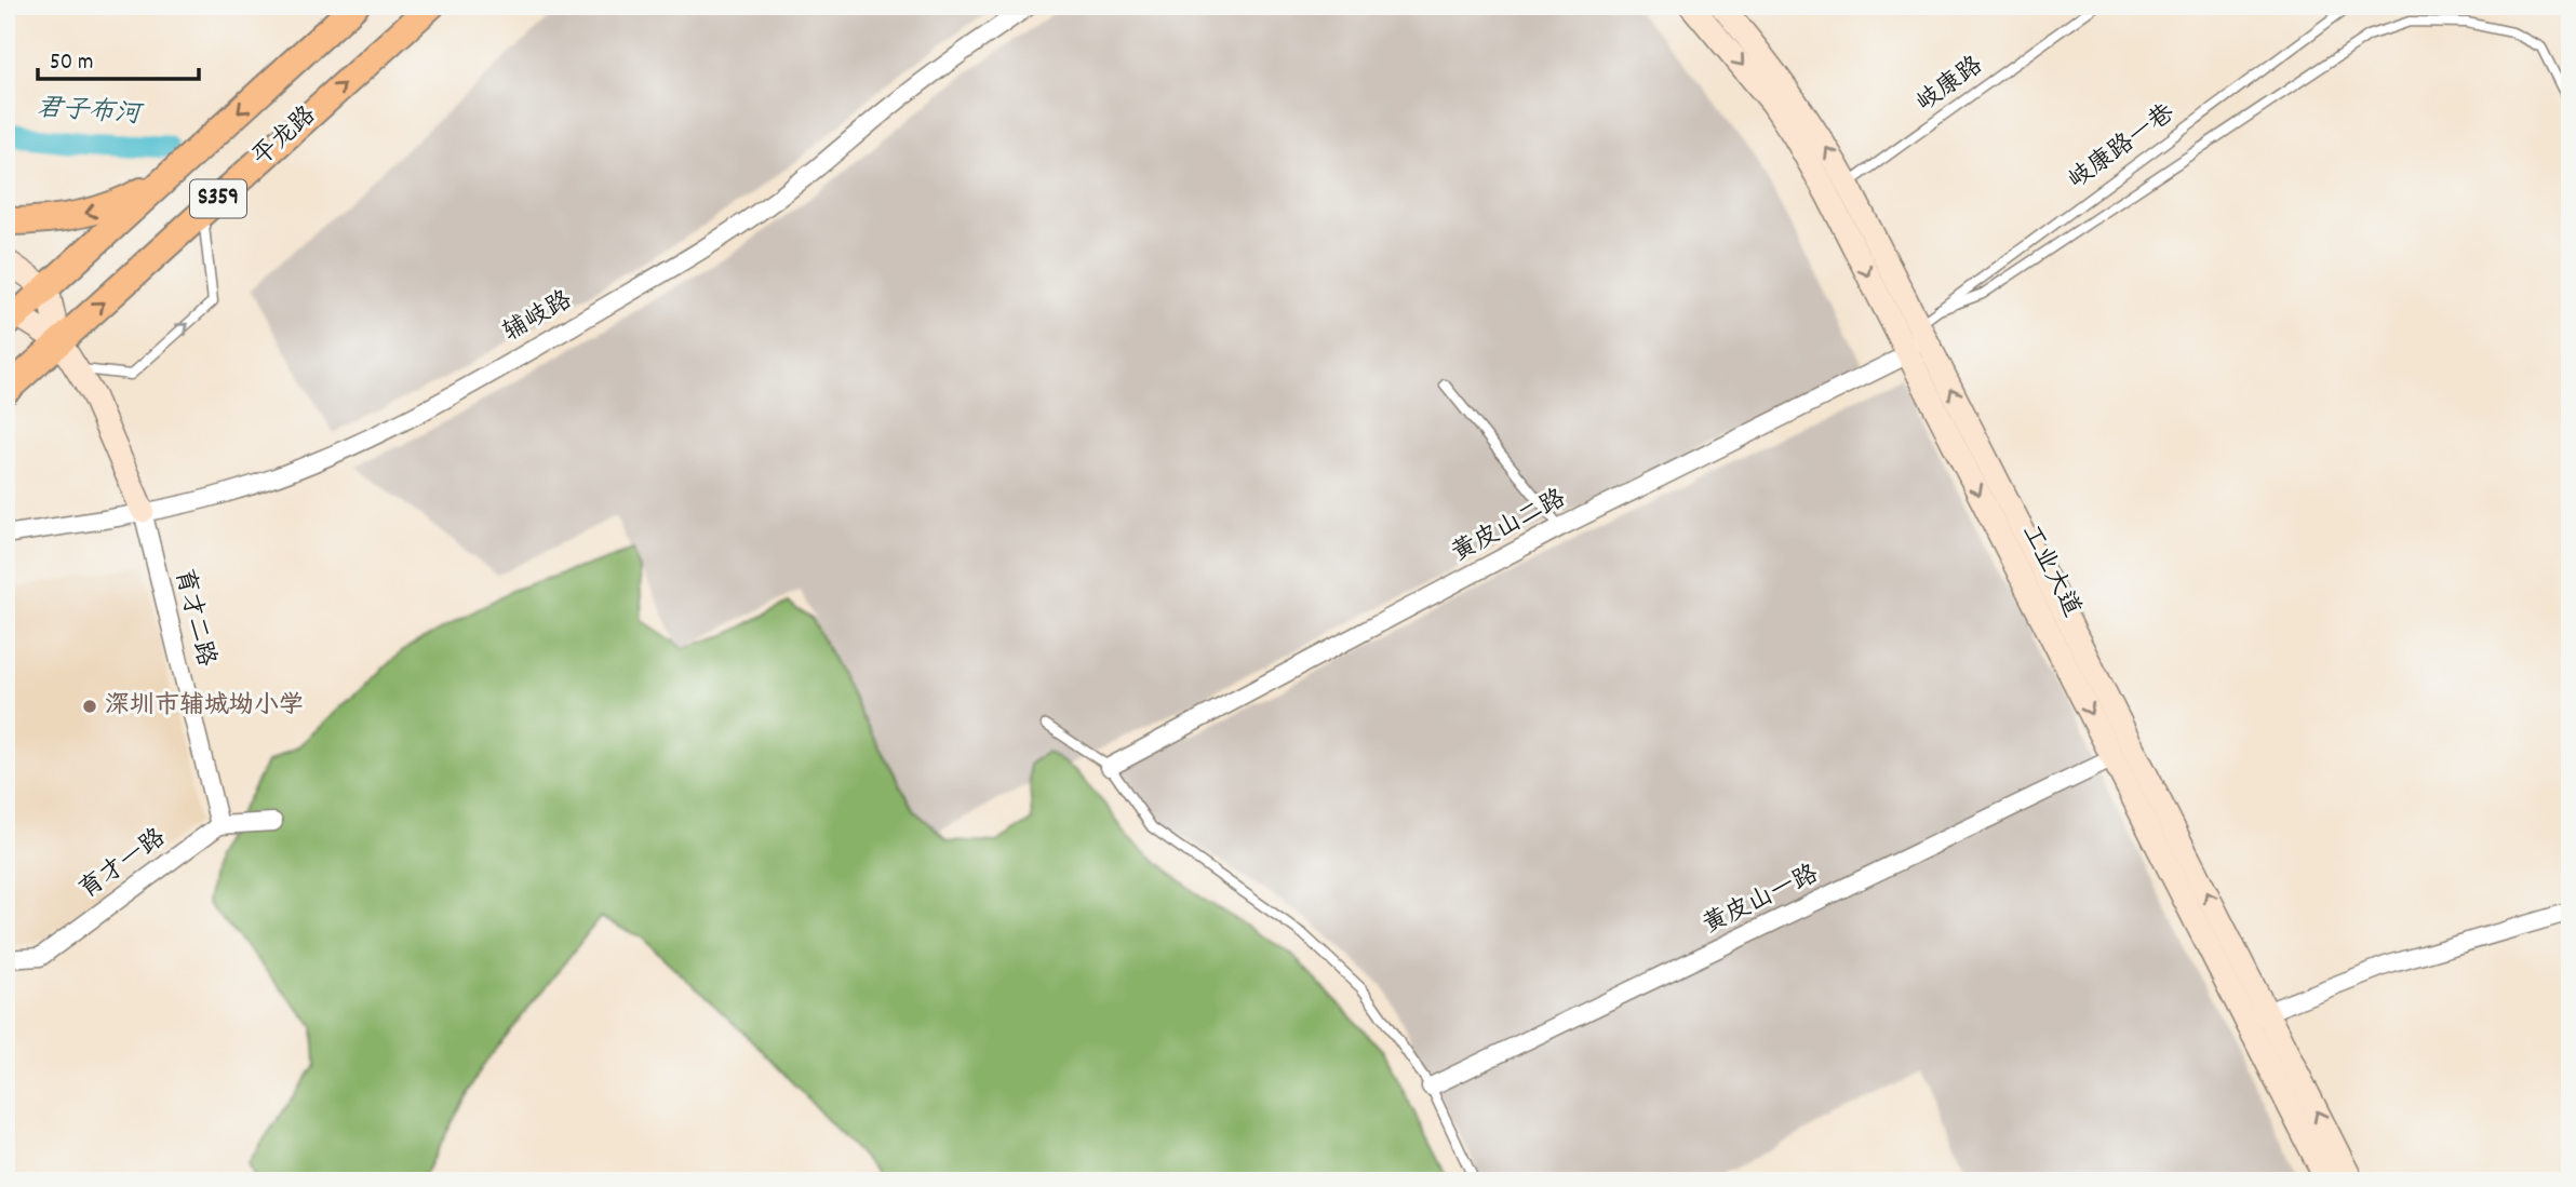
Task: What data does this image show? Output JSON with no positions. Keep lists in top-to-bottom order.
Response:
{
  "streets": {
    "main road": ["平龙路", "S359"],
    "street": [
      "辅岐路",
      "黄皮山二路",
      "工业大道",
      "育才二路",
      "育才一路",
      "黄皮山一路"
    ],
    "lane": ["岐康路", "岐康路一巷"]
  },
  "crossings": [
    ["岐康路", "工业大道"],
    ["岐康路一巷", "工业大道"],
    ["辅岐路", "育才二路"],
    ["黄皮山二路", "工业大道"],
    ["工业大道", "黄皮山一路"],
    ["育才二路", "育才一路"]
  ],
  "water": ["君子布河"],
  "places": ["深圳市辅城坳小学"],
  "scale_bar": "50 m"
}
